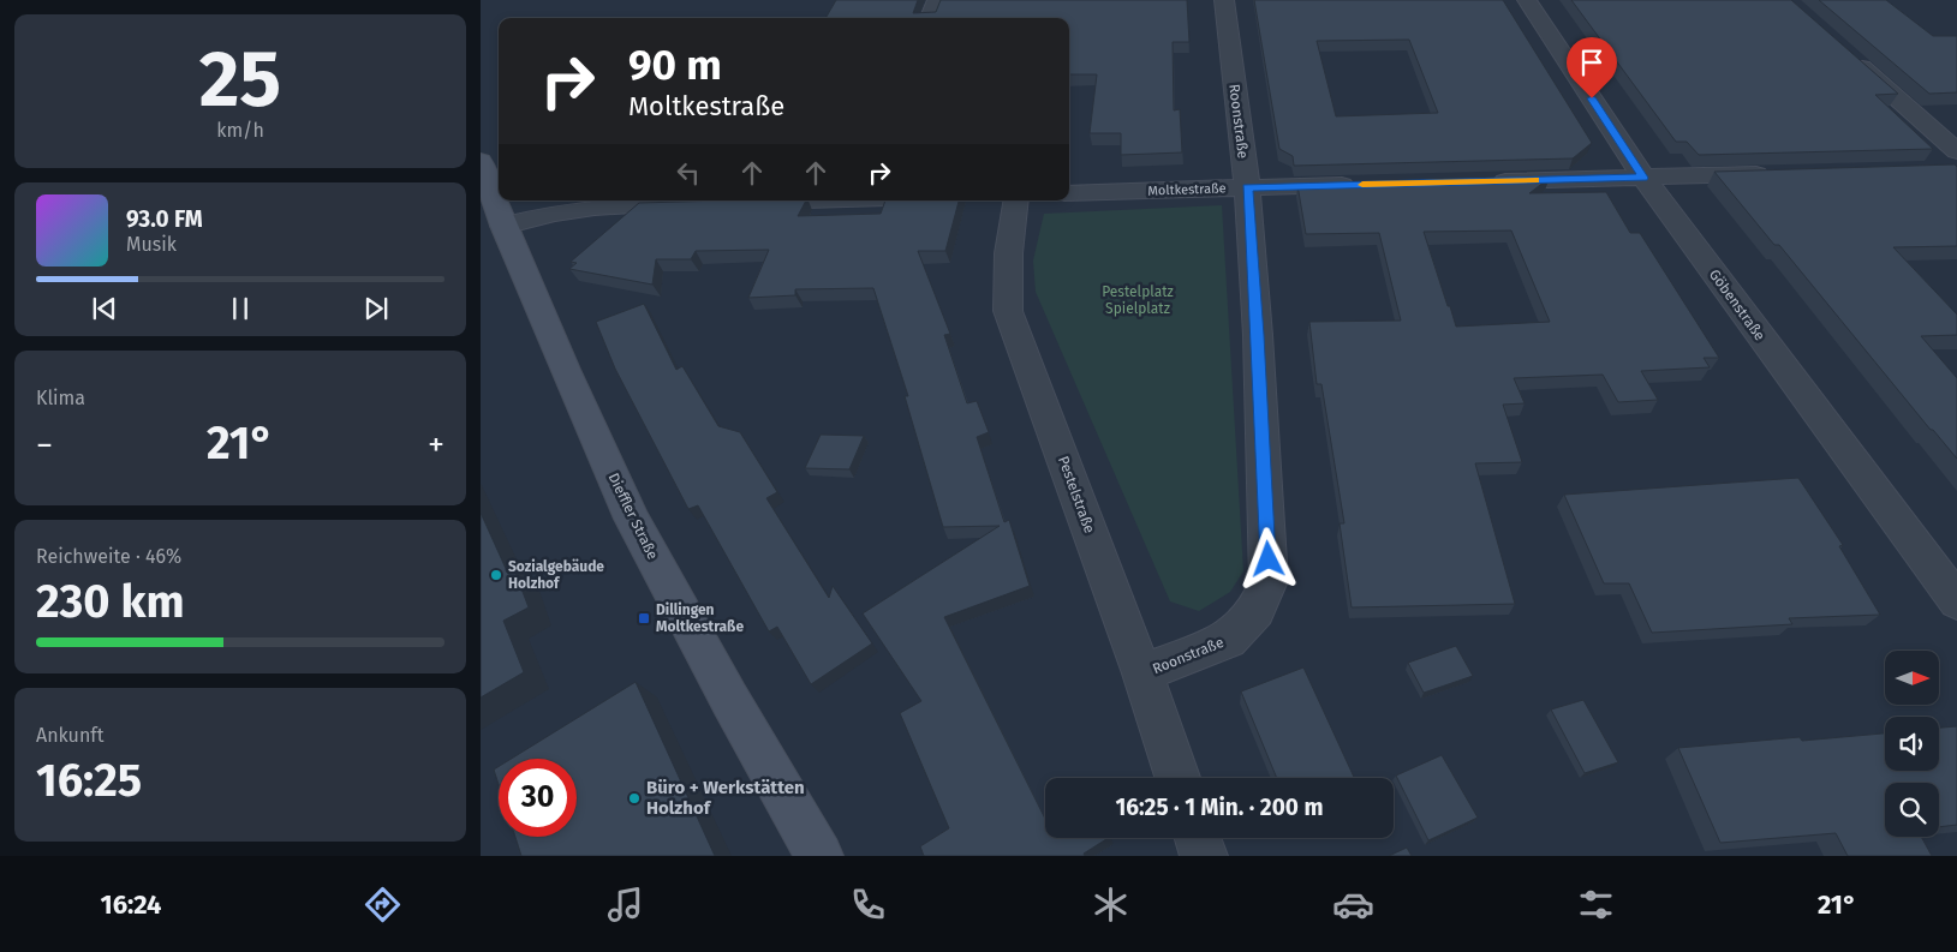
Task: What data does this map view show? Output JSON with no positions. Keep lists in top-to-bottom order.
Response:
{
  "streets": {
    "main road": ["Dieffler Straße"],
    "street": [
      "Roonstraße",
      "Moltkestraße",
      "Göbenstraße",
      "Pestelstraße"
    ]
  },
  "crossings": [
    ["Roonstraße", "Moltkestraße"],
    ["Roonstraße", "Pestelstraße"]
  ],
  "parks": ["Pestelplatz Spielplatz"],
  "places": {
    "other": ["Sozialgebäude Holzhof", "Büro + Werkstätten Holzhof"],
    "transit": ["Dillingen Moltkestraße"]
  },
  "north": "right",
  "page": {
    "tile": [
      ["25", "km/h"],
      "Klima",
      ["Reichweite · 46%", "230 km"],
      ["Ankunft", "16:25"]
    ],
    "turn": ["90 m", "Moltkestraße"],
    "song": ["93.0 FM", "Musik"],
    "heat": ["−", "21°", "+"],
    "limit": "30",
    "trip": "16:25 · 1 Min. · 200 m",
    "tabs": ["16:24", "21°"]
  }
}
